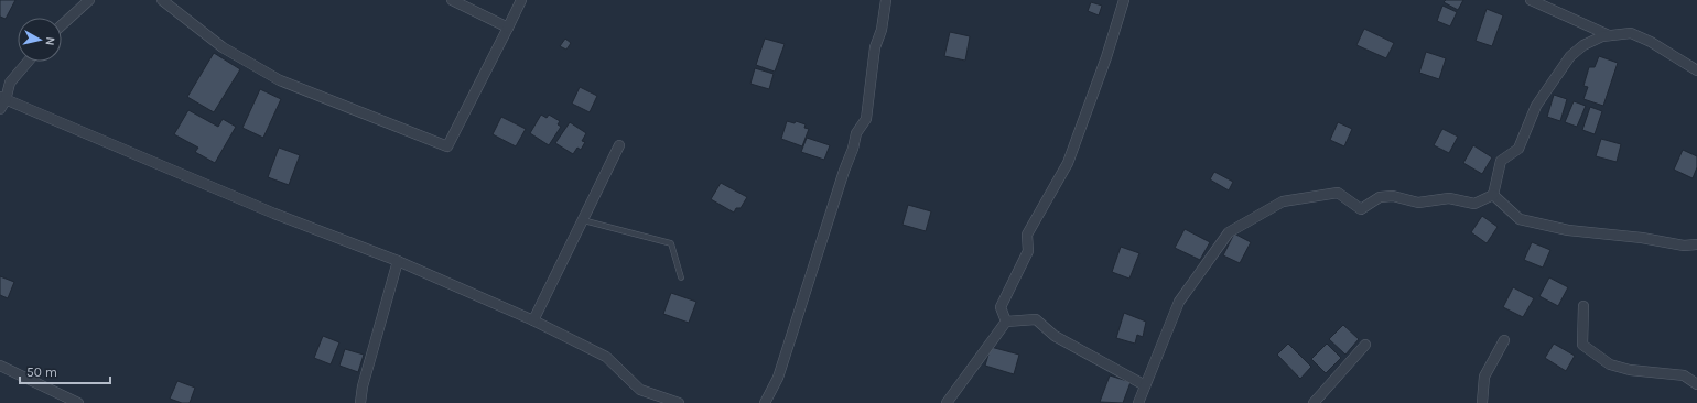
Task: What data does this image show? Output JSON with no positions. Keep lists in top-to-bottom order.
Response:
{
  "scale_bar": "50 m",
  "north": "right"
}
